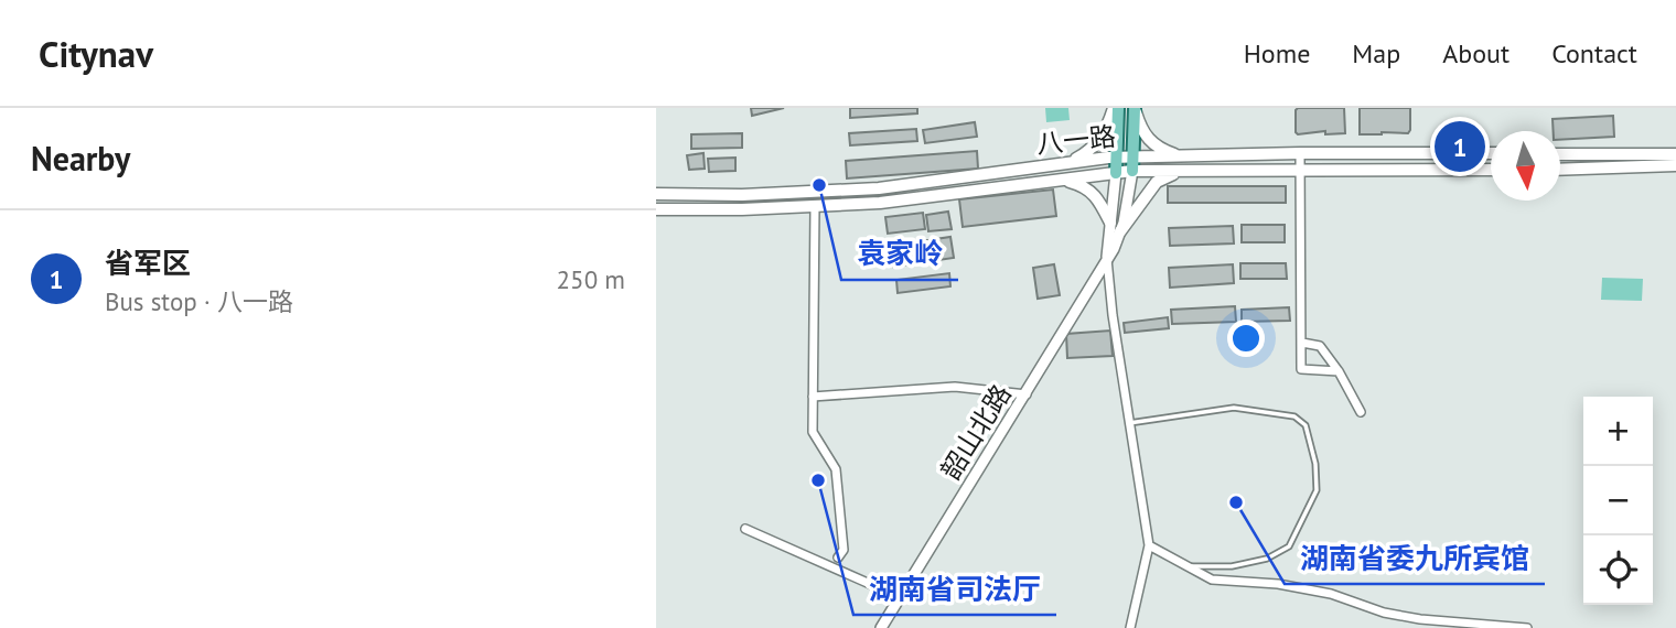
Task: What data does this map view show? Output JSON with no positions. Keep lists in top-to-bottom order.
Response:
{
  "streets": {
    "main road": ["八一路", "韶山北路"]
  },
  "crossings": [
    ["八一路", "韶山北路"]
  ],
  "places": ["袁家岭", "湖南省司法厅", "湖南省委九所宾馆"],
  "north": "bottom",
  "page": {
    "header": "Citynav",
    "nav": [
      "Home",
      "Map",
      "About",
      "Contact"
    ],
    "heading": "Nearby",
    "pins": "1",
    "list": [
      {
        "mark": "1",
        "name": "省军区",
        "note": "Bus stop · 八一路",
        "value": "250 m"
      }
    ],
    "map_buttons": ["+", "−"]
  }
}
